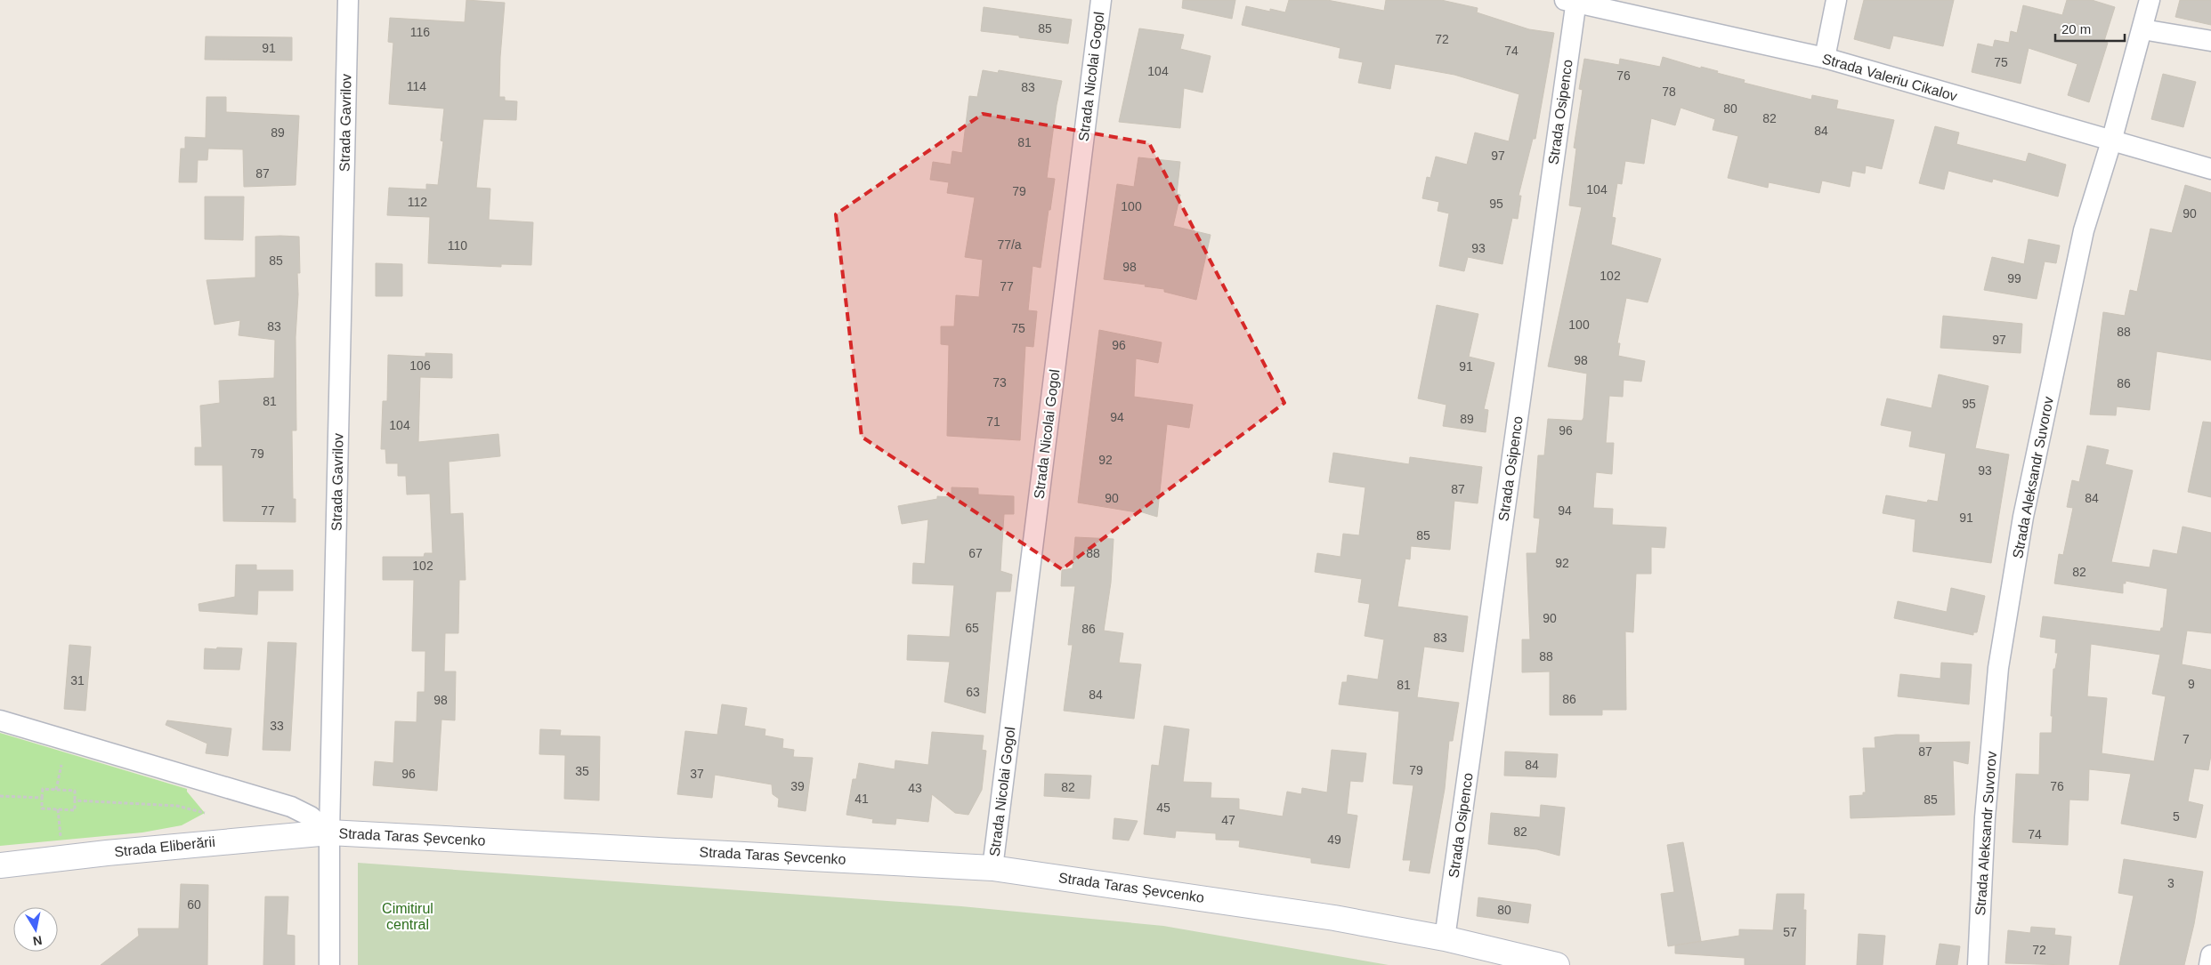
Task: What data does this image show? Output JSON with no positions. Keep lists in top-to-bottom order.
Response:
{
  "streets": {
    "main road": ["Strada Taras Șevcenko", "Strada Eliberării"],
    "street": [
      "Strada Nicolai Gogol",
      "Strada Valeriu Cikalov",
      "Strada Osipenco",
      "Strada Gavrilov",
      "Strada Aleksandr Suvorov"
    ]
  },
  "crossings": [
    ["Strada Nicolai Gogol", "Strada Taras Șevcenko"],
    ["Strada Valeriu Cikalov", "Strada Osipenco"],
    ["Strada Valeriu Cikalov", "Strada Aleksandr Suvorov"],
    ["Strada Osipenco", "Strada Taras Șevcenko"],
    ["Strada Gavrilov", "Strada Taras Șevcenko"],
    ["Strada Gavrilov", "Strada Eliberării"],
    ["Strada Taras Șevcenko", "Strada Eliberării"]
  ],
  "parks": ["Cimitirul central"],
  "house_numbers": [
    "85",
    "116",
    "72",
    "91",
    "74",
    "75",
    "104",
    "76",
    "114",
    "83",
    "78",
    "80",
    "82",
    "84",
    "89",
    "81",
    "97",
    "87",
    "104",
    "79",
    "112",
    "95",
    "100",
    "90",
    "77/a",
    "110",
    "93",
    "85",
    "98",
    "102",
    "99",
    "77",
    "100",
    "83",
    "75",
    "88",
    "97",
    "96",
    "98",
    "106",
    "91",
    "73",
    "86",
    "81",
    "95",
    "94",
    "89",
    "71",
    "104",
    "96",
    "79",
    "92",
    "93",
    "87",
    "90",
    "84",
    "77",
    "94",
    "91",
    "85",
    "67",
    "88",
    "92",
    "102",
    "82",
    "90",
    "65",
    "86",
    "83",
    "88",
    "31",
    "9",
    "81",
    "63",
    "84",
    "86",
    "98",
    "33",
    "7",
    "87",
    "84",
    "79",
    "35",
    "96",
    "37",
    "39",
    "76",
    "82",
    "43",
    "41",
    "85",
    "45",
    "5",
    "47",
    "82",
    "74",
    "49",
    "3",
    "60",
    "80",
    "57",
    "72"
  ],
  "scale_bar": "20 m",
  "north": "bottom"
}
